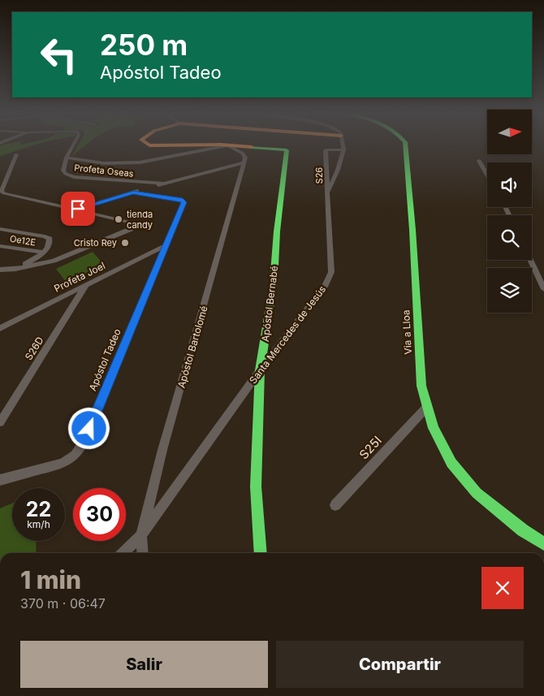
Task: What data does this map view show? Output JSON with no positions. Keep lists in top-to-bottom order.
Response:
{
  "streets": {
    "street": [
      "Profeta Oseas",
      "S26",
      "Oe12E",
      "Profeta Joel",
      "Apóstol Bernabé",
      "Via a Lloa",
      "Santa Mercedes de Jesús",
      "Apóstol Bartolomé",
      "S26D",
      "Apóstol Tadeo",
      "S25I"
    ]
  },
  "crossings": [
    ["S26", "Santa Mercedes de Jesús"],
    ["Profeta Joel", "S26D"],
    ["Profeta Joel", "Apóstol Tadeo"],
    ["Apóstol Bernabé", "Santa Mercedes de Jesús"],
    ["Via a Lloa", "S25I"],
    ["Santa Mercedes de Jesús", "Apóstol Bartolomé"]
  ],
  "places": ["tienda candy", "Cristo Rey"],
  "north": "right",
  "page": {
    "turn": ["250 m", "Apóstol Tadeo"],
    "speed": "22 km/h",
    "limit": "30",
    "heading": ["1 min", "370 m · 06:47"],
    "buttons": ["Salir", "Compartir"]
  }
}
